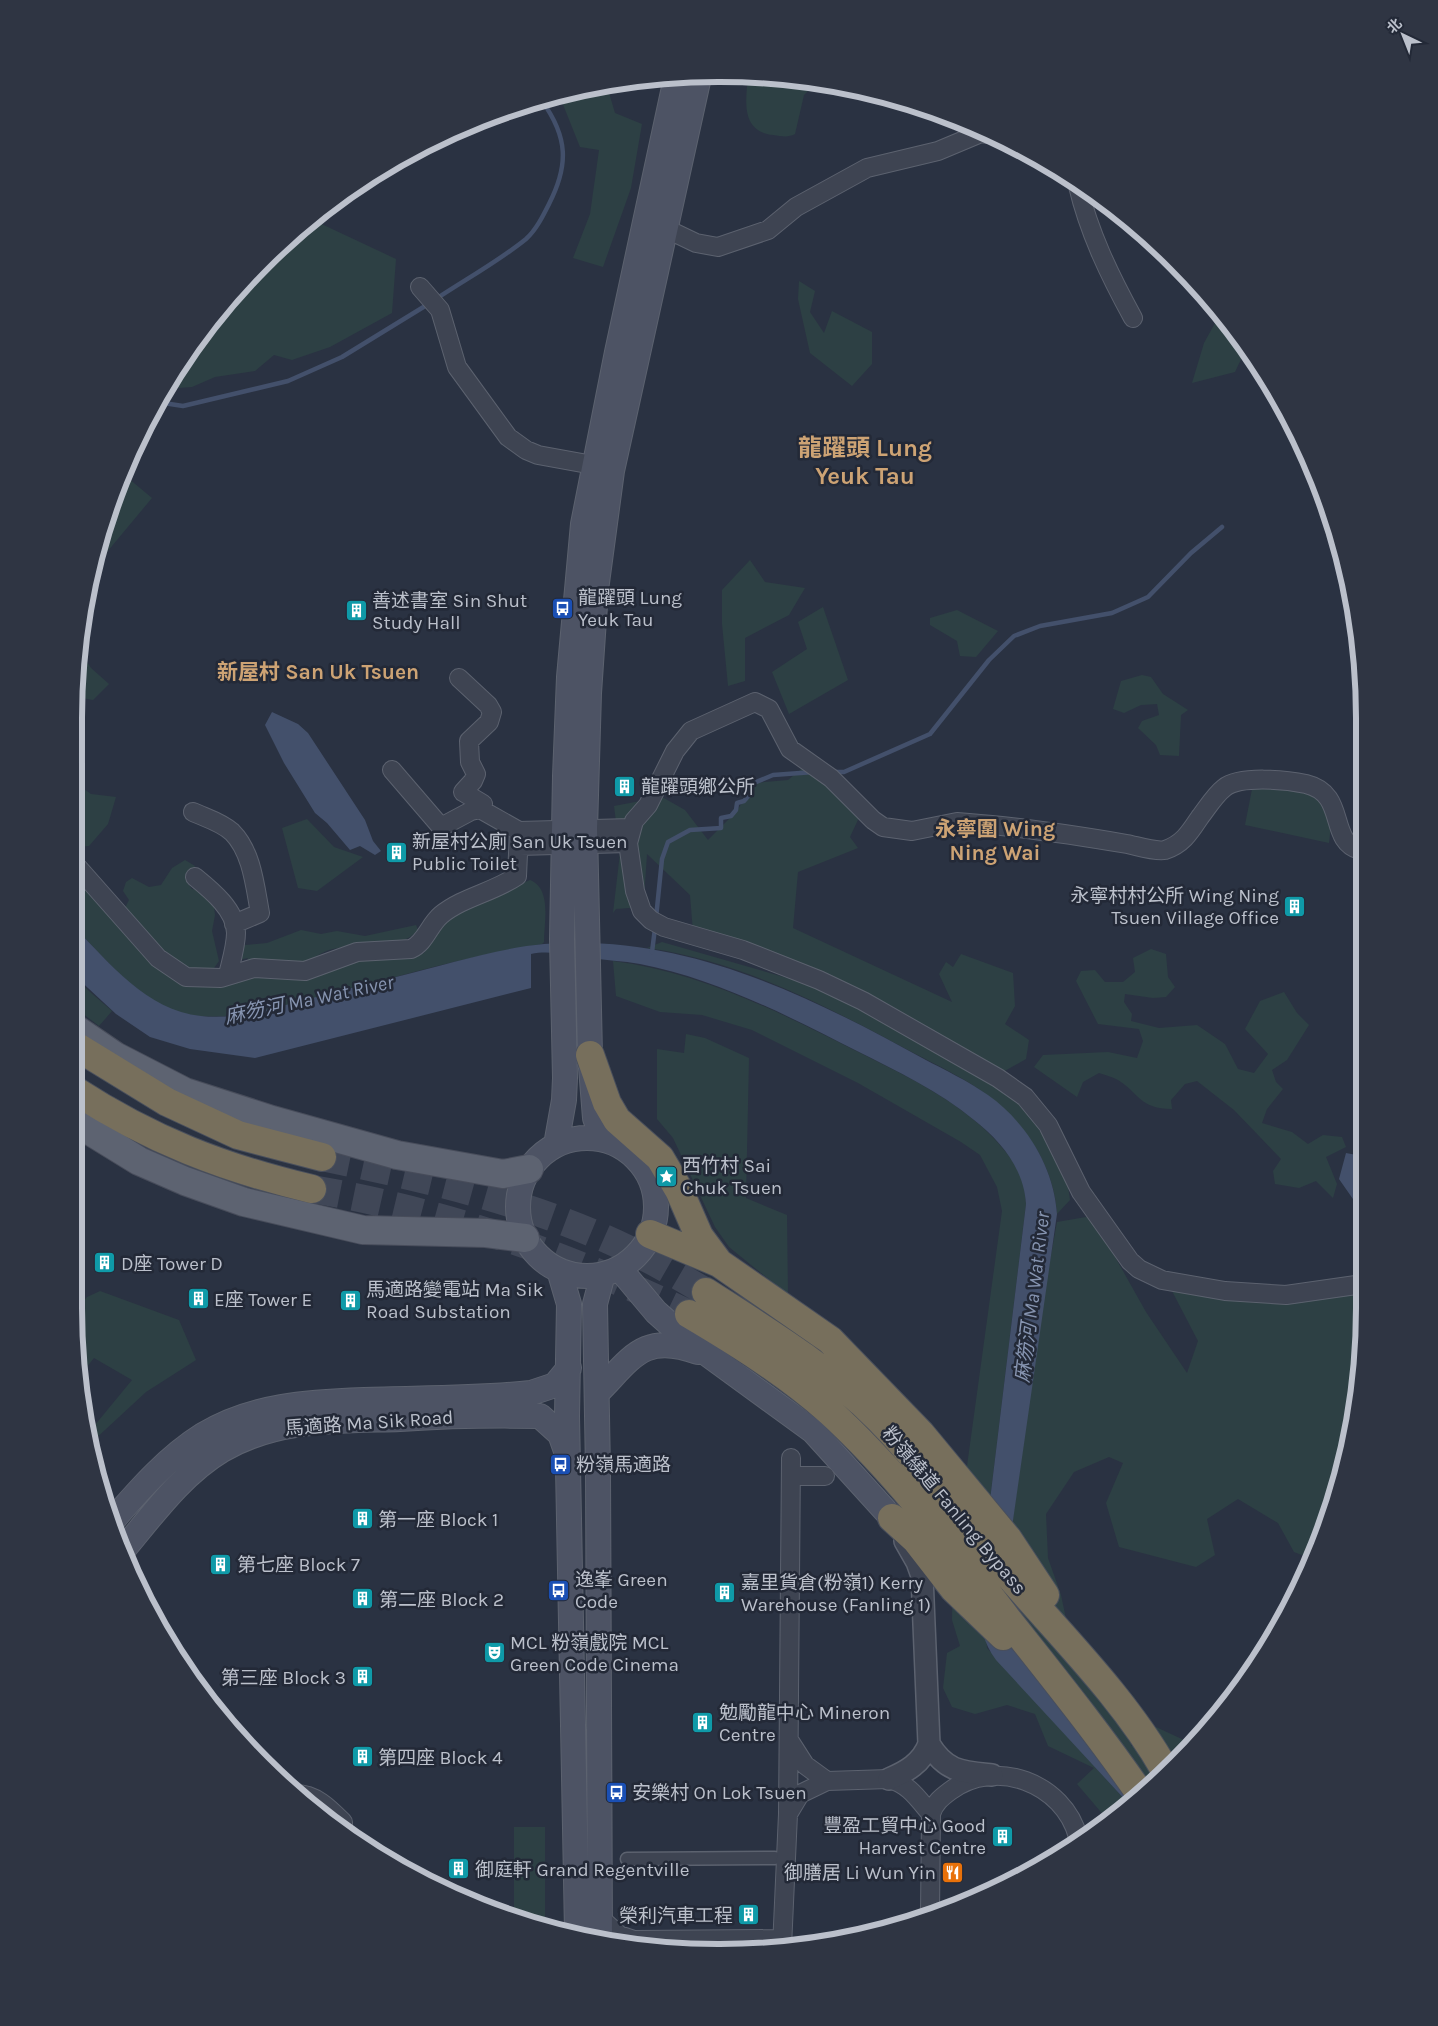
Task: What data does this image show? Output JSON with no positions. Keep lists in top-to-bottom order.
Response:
{
  "streets": {
    "highway": ["粉嶺繞道 Fanling Bypass"],
    "main road": ["馬適路 Ma Sik Road"]
  },
  "districts": ["龍躍頭 Lung Yeuk Tau", "新屋村 San Uk Tsuen", "永寧圍 Wing Ning Wai"],
  "water": ["麻笏河 Ma Wat River"],
  "places": {
    "bus stop": [
      "龍躍頭 Lung Yeuk Tau",
      "粉嶺馬適路",
      "逸峯 Green Code",
      "安樂村 On Lok Tsuen"
    ],
    "building": [
      "善述書室 Sin Shut Study Hall",
      "龍躍頭鄉公所",
      "新屋村公廁 San Uk Tsuen Public Toilet",
      "永寧村村公所 Wing Ning Tsuen Village Office",
      "D座 Tower D",
      "E座 Tower E",
      "馬適路變電站 Ma Sik Road Substation",
      "第一座 Block 1",
      "第七座 Block 7",
      "嘉里貨倉(粉嶺1) Kerry Warehouse (Fanling 1)",
      "第二座 Block 2",
      "第三座 Block 3",
      "勉勵龍中心 Mineron Centre",
      "第四座 Block 4",
      "豐盈工貿中心 Good Harvest Centre",
      "御庭軒 Grand Regentville",
      "榮利汽車工程"
    ],
    "place": ["西竹村 Sai Chuk Tsuen"],
    "theatre": ["MCL 粉嶺戲院 MCL Green Code Cinema"],
    "restaurant": ["御膳居 Li Wun Yin"]
  },
  "north": "top left"
}
